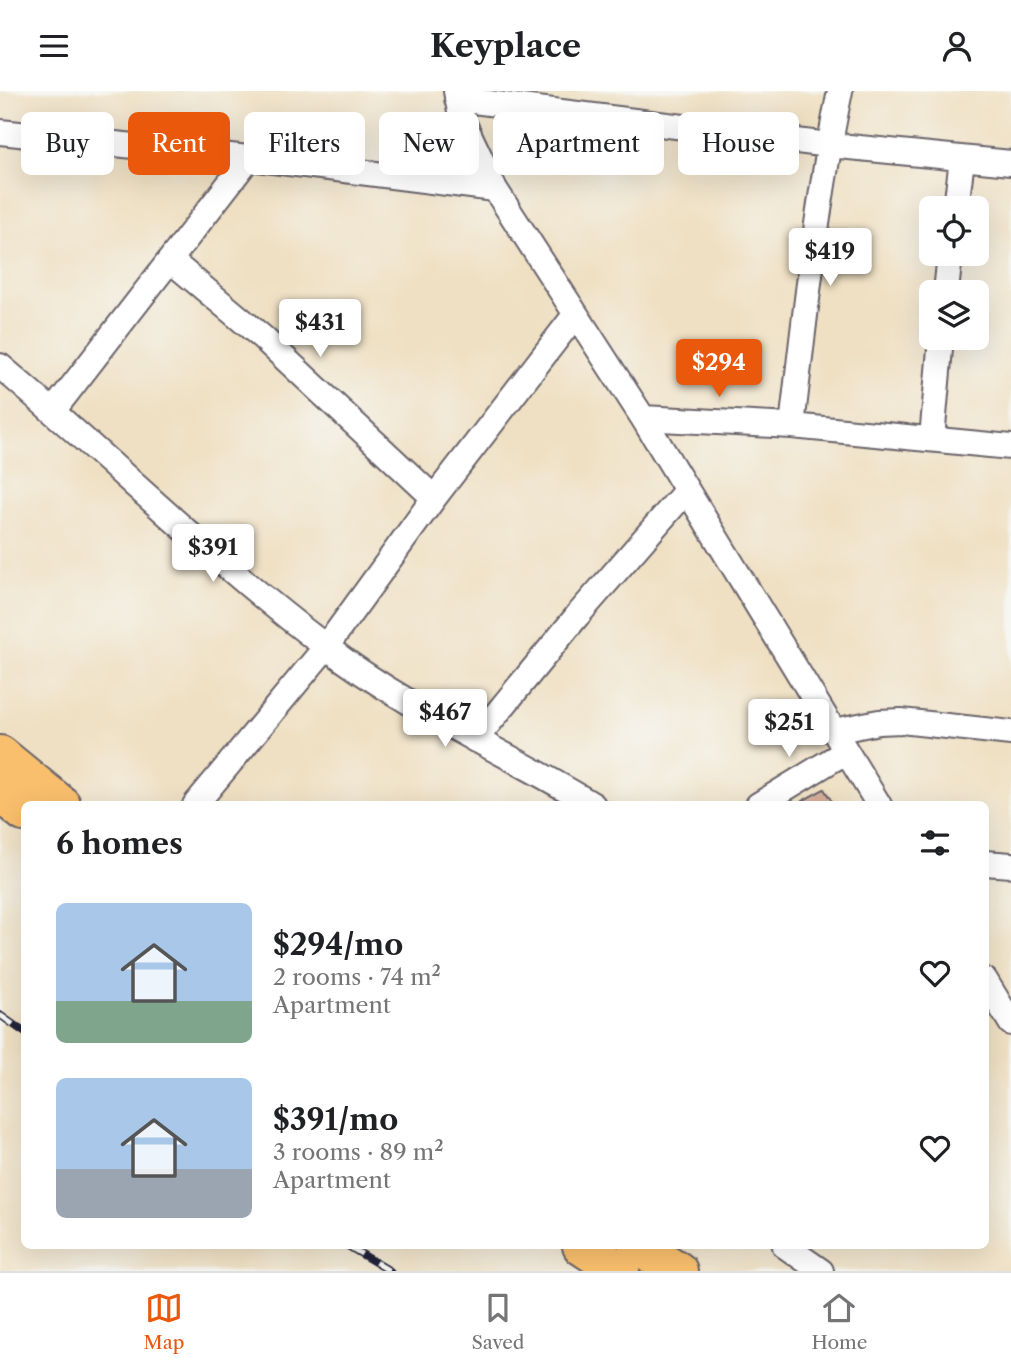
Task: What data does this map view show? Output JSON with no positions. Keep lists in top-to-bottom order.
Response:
{
  "page": {
    "header": "Keyplace",
    "chip": [
      "Buy",
      "Rent",
      "Filters",
      "New",
      "Apartment",
      "House"
    ],
    "price": [
      "$419",
      "$431",
      "$294",
      "$391",
      "$467",
      "$251"
    ],
    "heading": "6 homes",
    "list": [
      {
        "name": "$294/mo",
        "note": "2 rooms · 74 m² · Apartment"
      },
      {
        "name": "$391/mo",
        "note": "3 rooms · 89 m² · Apartment"
      }
    ],
    "tabs": ["Map", "Saved", "Home"]
  }
}
